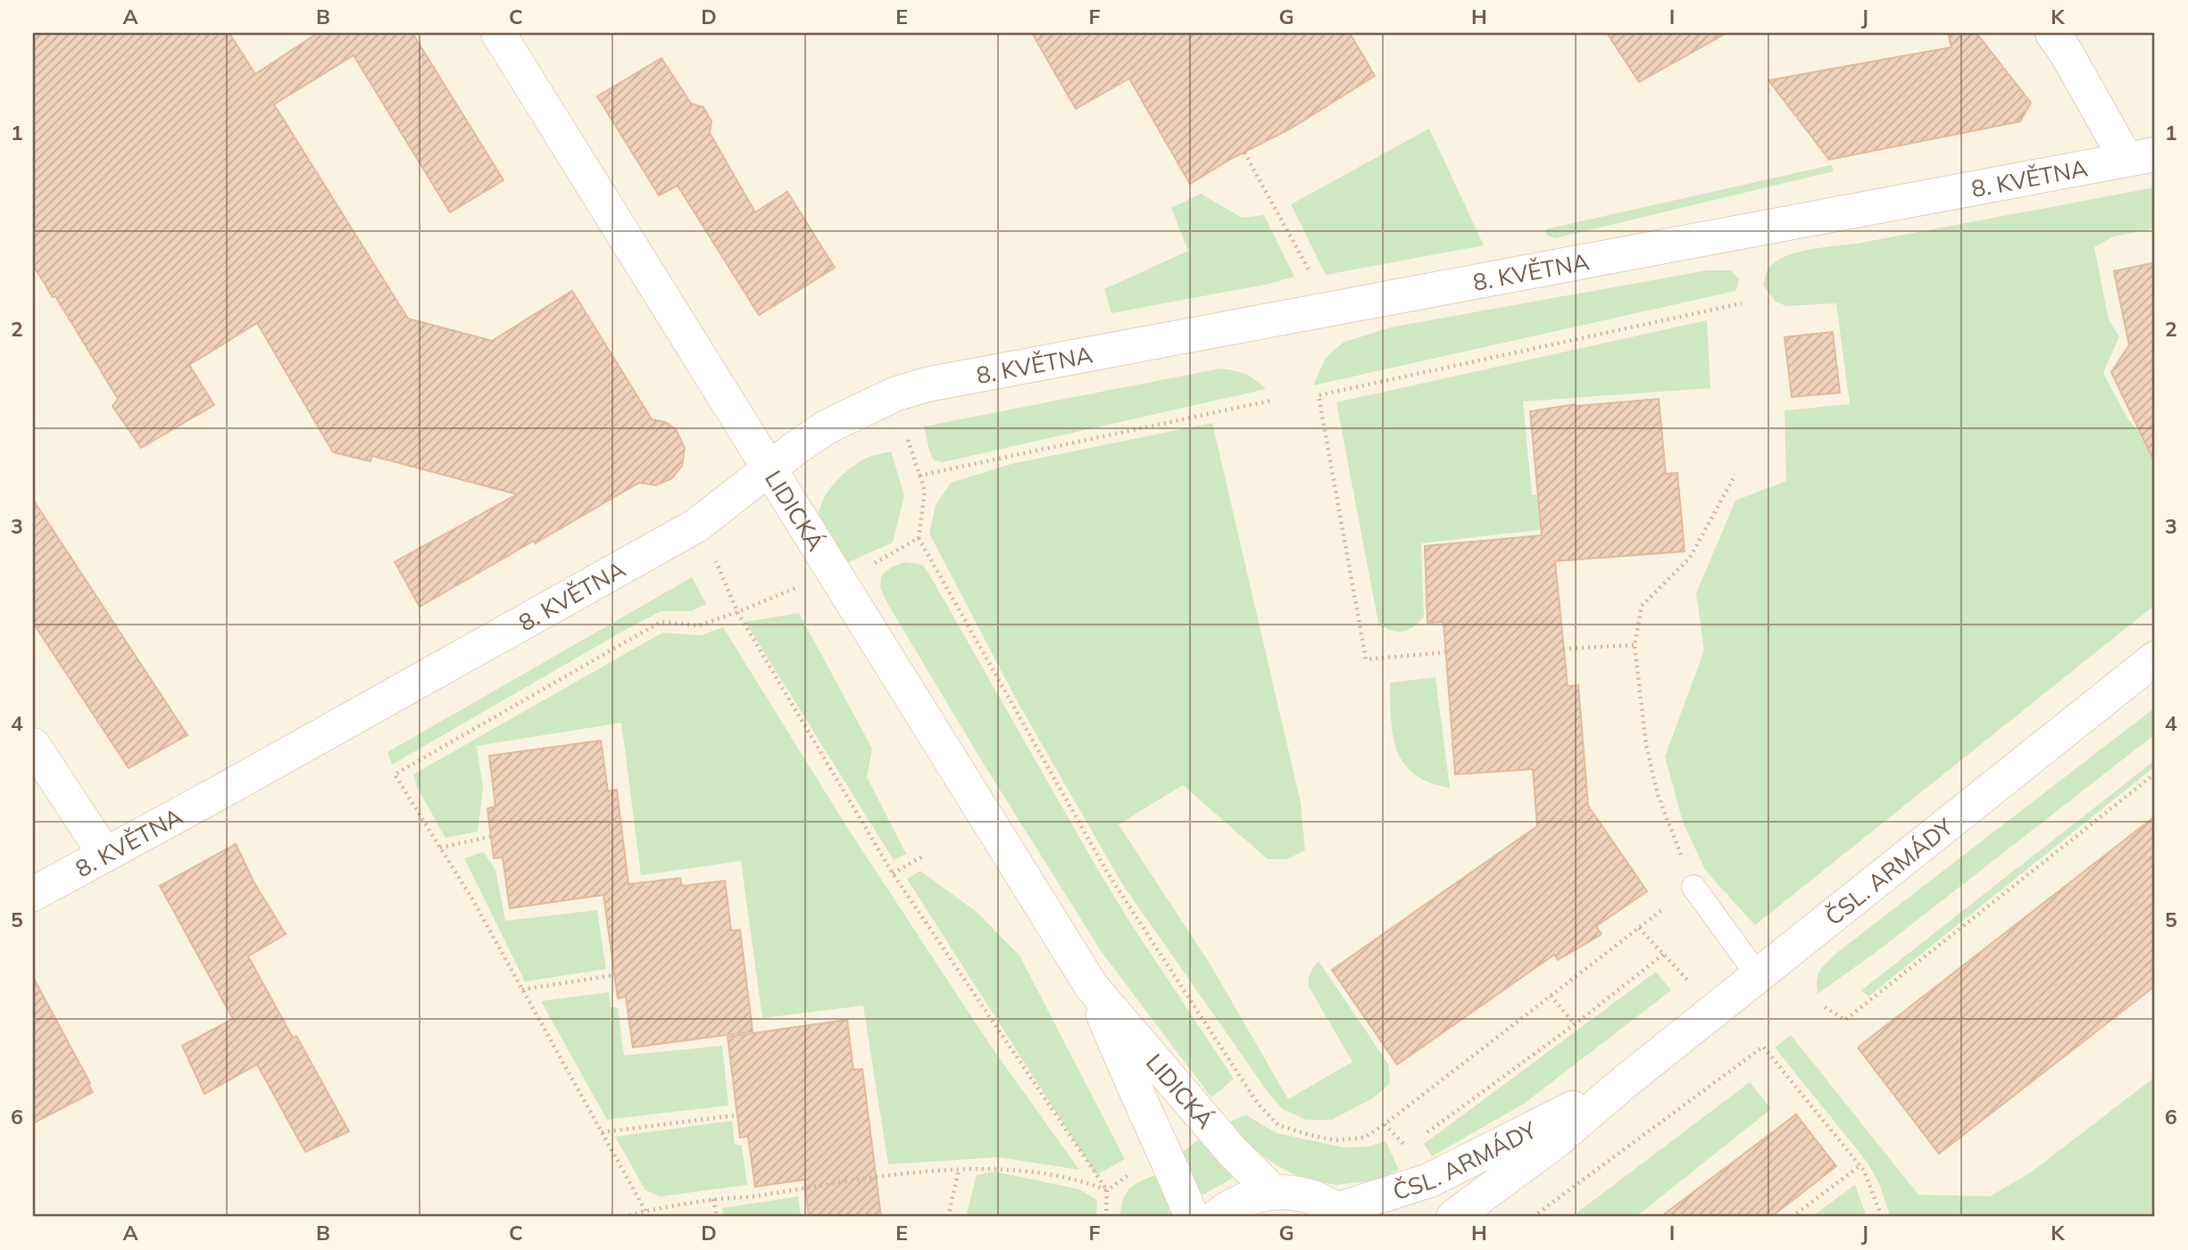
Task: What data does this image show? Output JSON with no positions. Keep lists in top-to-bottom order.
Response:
{
  "streets": {
    "street": ["8. KVĚTNA", "LIDICKÁ", "ČSL. ARMÁDY"]
  },
  "crossings": [
    ["8. KVĚTNA", "LIDICKÁ"]
  ],
  "grid": {
    "columns": [
      "A",
      "B",
      "C",
      "D",
      "E",
      "F",
      "G",
      "H",
      "I",
      "J",
      "K"
    ],
    "rows": [
      "1",
      "2",
      "3",
      "4",
      "5",
      "6"
    ]
  }
}
